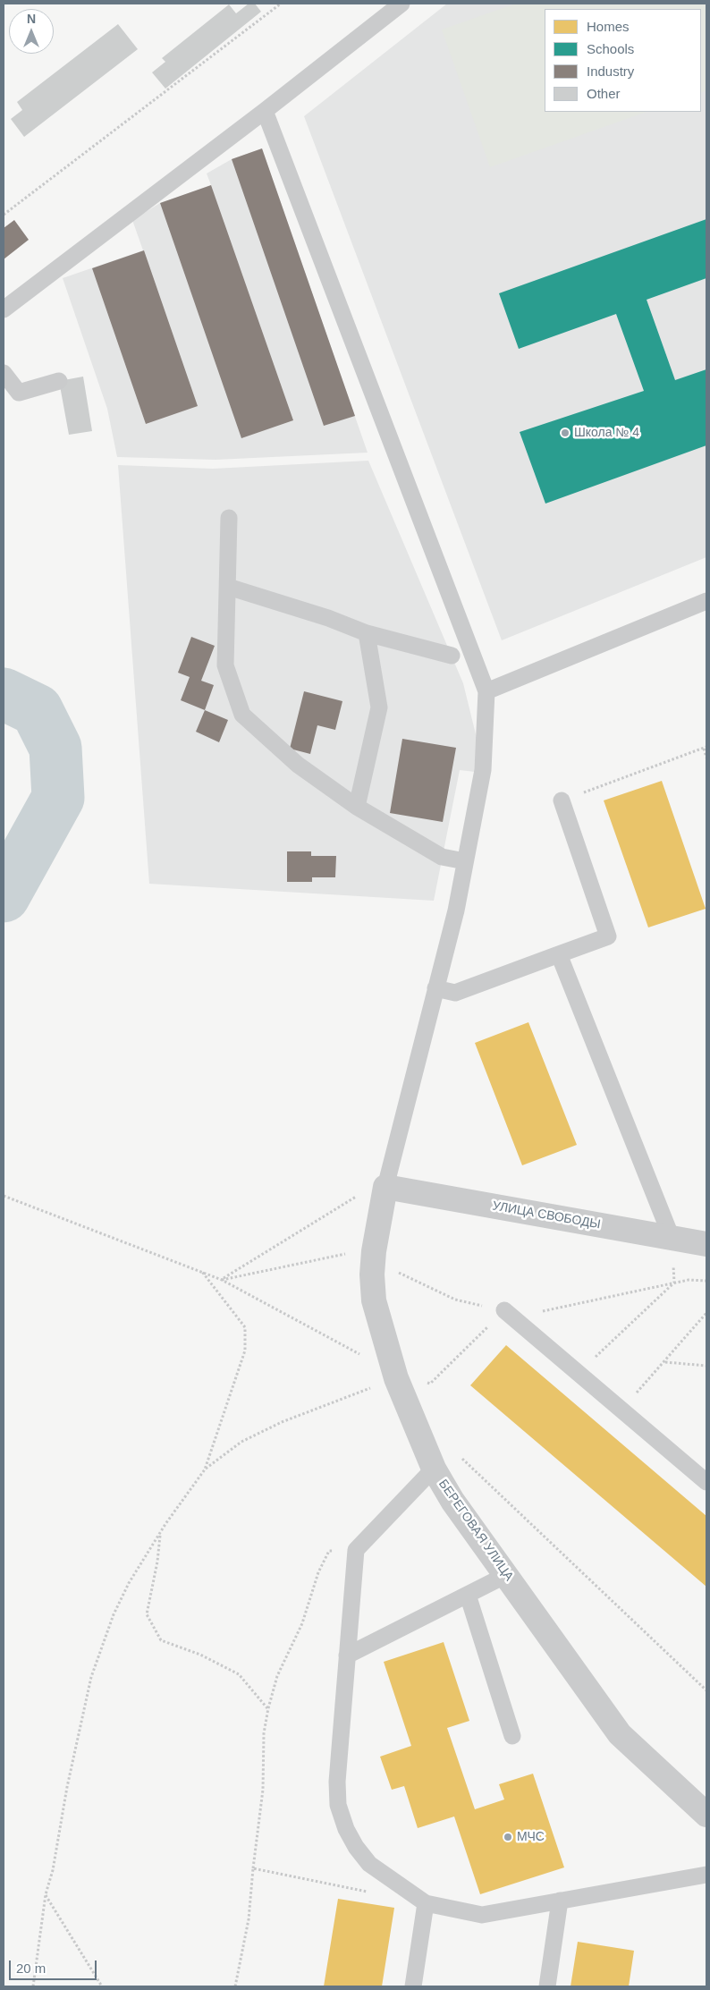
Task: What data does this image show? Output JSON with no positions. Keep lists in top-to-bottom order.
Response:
{
  "streets": {
    "street": ["УЛИЦА СВОБОДЫ", "БЕРЕГОВАЯ УЛИЦА"]
  },
  "crossings": [
    ["УЛИЦА СВОБОДЫ", "БЕРЕГОВАЯ УЛИЦА"]
  ],
  "places": ["Школа № 4", "МЧС"],
  "legend": [
    "Homes",
    "Schools",
    "Industry",
    "Other"
  ],
  "scale_bar": "20 m",
  "north": "top"
}
